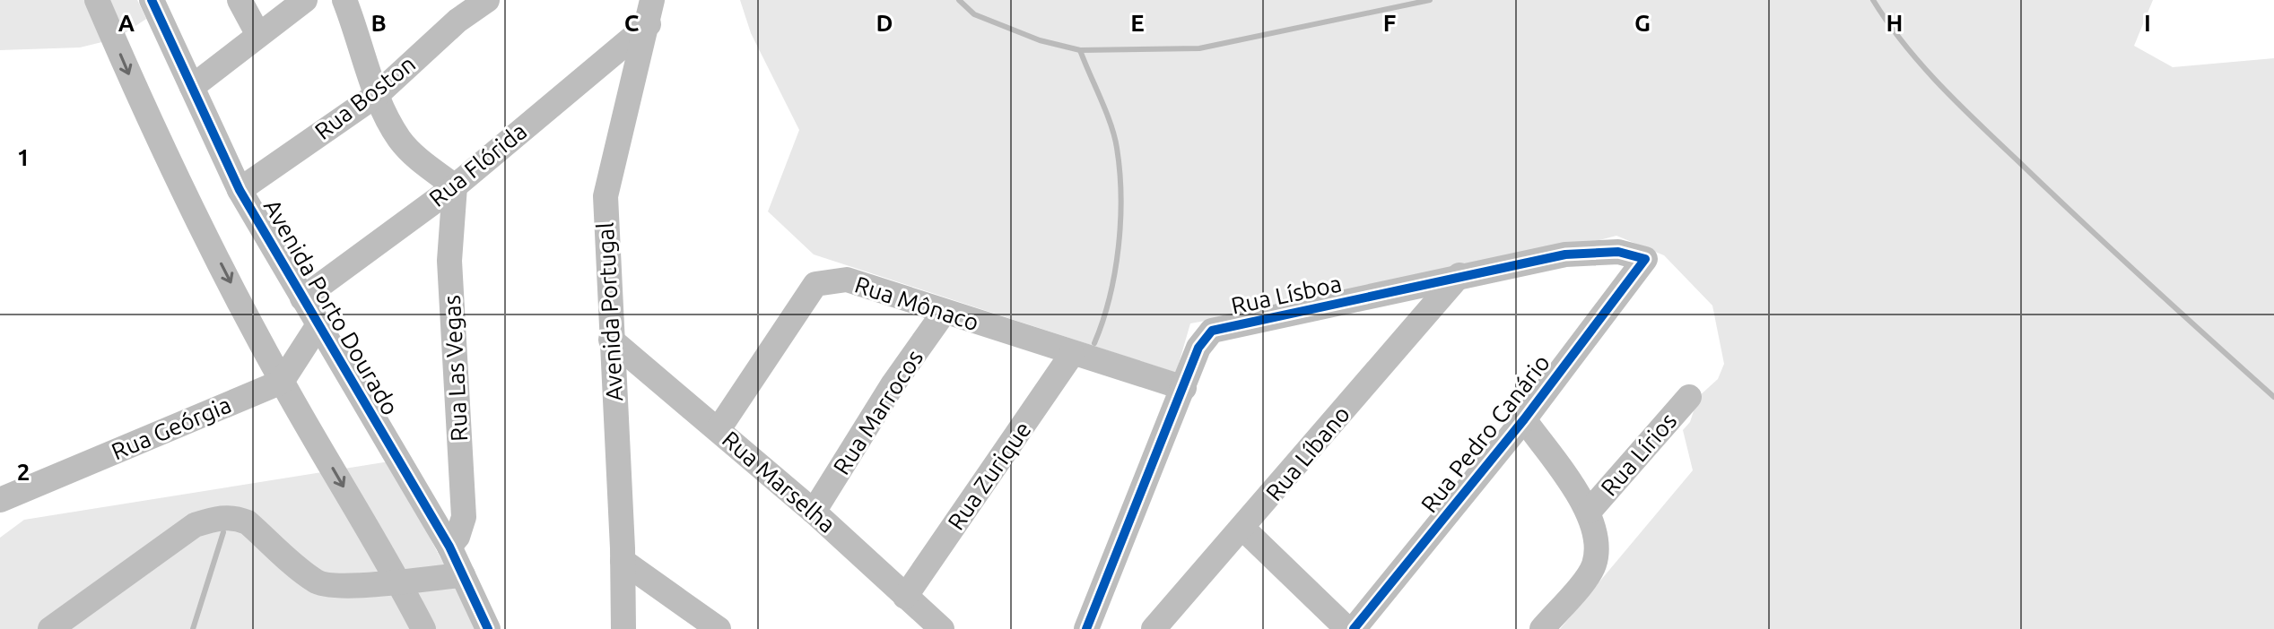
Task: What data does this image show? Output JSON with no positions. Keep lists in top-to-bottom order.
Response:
{
  "streets": {
    "street": [
      "Rua Boston",
      "Rua Flórida",
      "Rua Lísboa",
      "Rua Mônaco",
      "Avenida Porto Dourado",
      "Avenida Portugal",
      "Rua Las Vegas",
      "Rua Marrocos",
      "Rua Geórgia",
      "Rua Pedro Canário",
      "Rua Líbano",
      "Rua Lírios",
      "Rua Zurique",
      "Rua Marselha"
    ]
  },
  "crossings": [
    ["Rua Boston", "Avenida Porto Dourado"],
    ["Rua Flórida", "Avenida Porto Dourado"],
    ["Rua Flórida", "Avenida Portugal"],
    ["Rua Flórida", "Rua Las Vegas"],
    ["Rua Lísboa", "Rua Mônaco"],
    ["Rua Lísboa", "Rua Pedro Canário"],
    ["Rua Lísboa", "Rua Líbano"],
    ["Rua Mônaco", "Rua Marrocos"],
    ["Rua Mônaco", "Rua Zurique"],
    ["Rua Mônaco", "Rua Marselha"],
    ["Avenida Porto Dourado", "Rua Las Vegas"],
    ["Avenida Portugal", "Rua Marselha"],
    ["Rua Marrocos", "Rua Marselha"],
    ["Rua Zurique", "Rua Marselha"]
  ],
  "grid": {
    "columns": [
      "A",
      "B",
      "C",
      "D",
      "E",
      "F",
      "G",
      "H",
      "I"
    ],
    "rows": ["1", "2"]
  }
}
